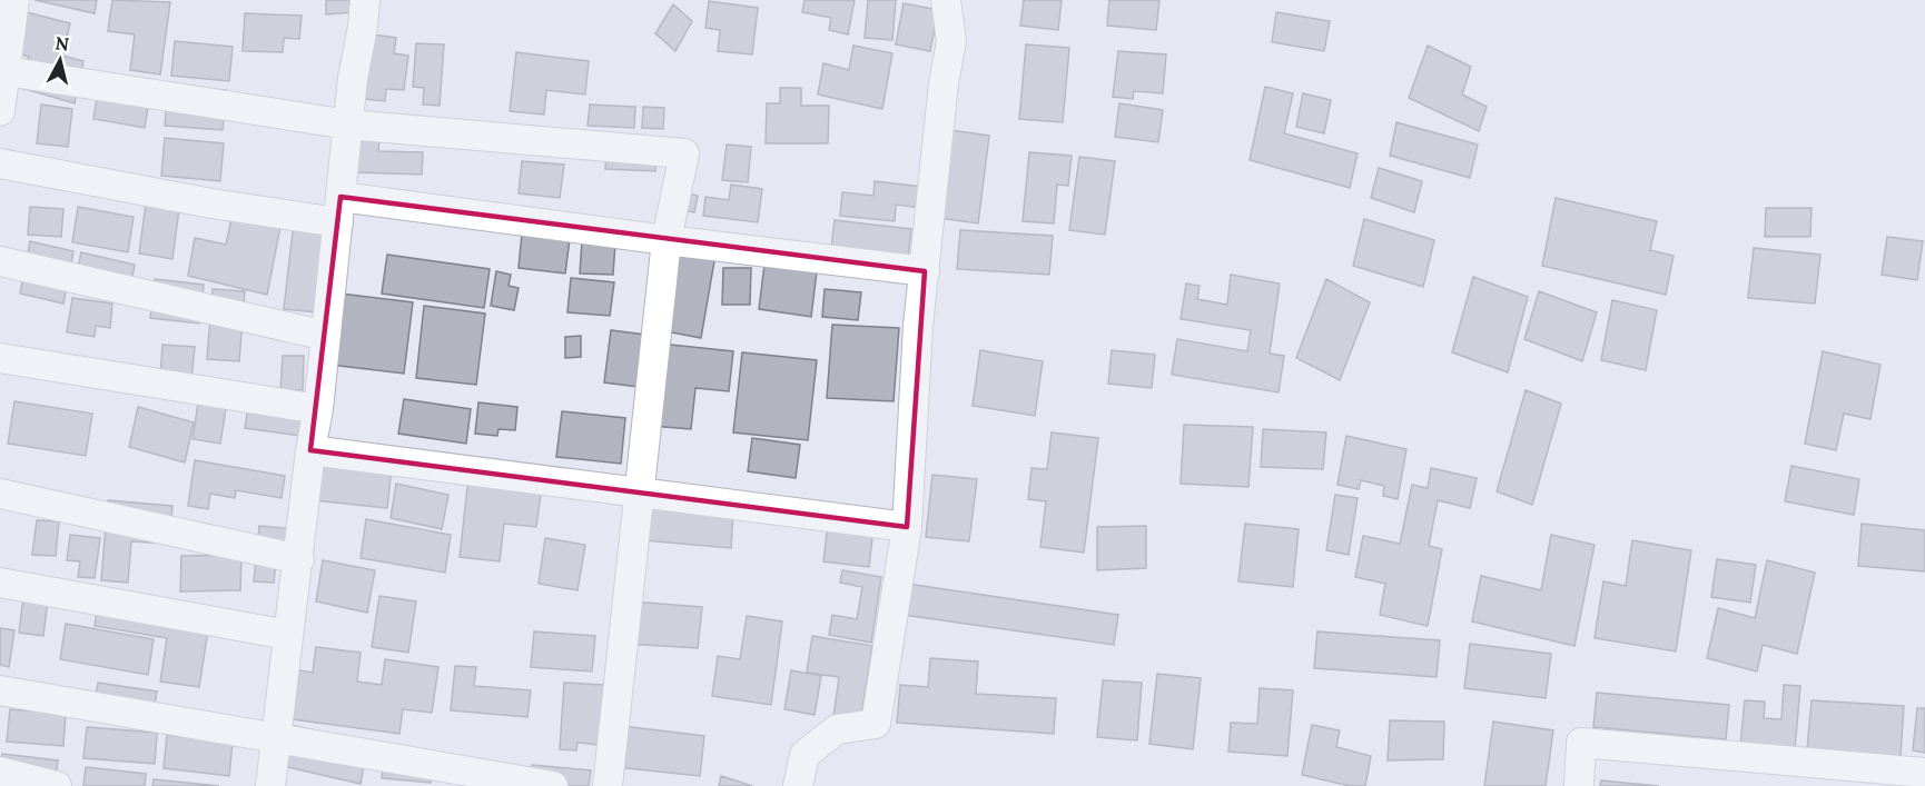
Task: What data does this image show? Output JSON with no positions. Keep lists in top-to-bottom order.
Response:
{
  "north": "top"
}
